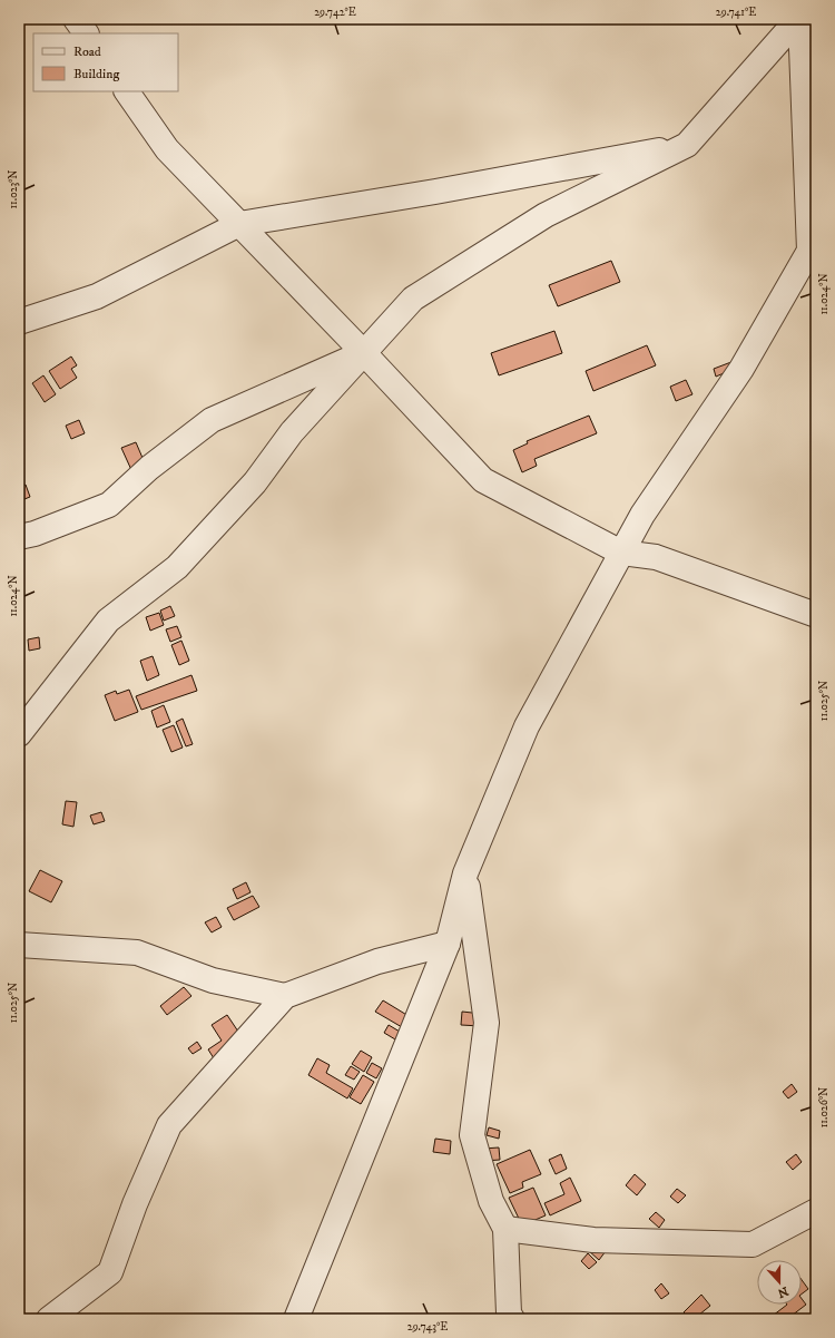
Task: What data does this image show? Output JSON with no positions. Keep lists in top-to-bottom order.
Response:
{
  "legend": ["Road", "Building"],
  "north": "bottom",
  "coordinates": [
    "29.742°E",
    "29.741°E",
    "11.023°N",
    "11.024°N",
    "11.025°N",
    "11.026°N",
    "29.743°E"
  ]
}
